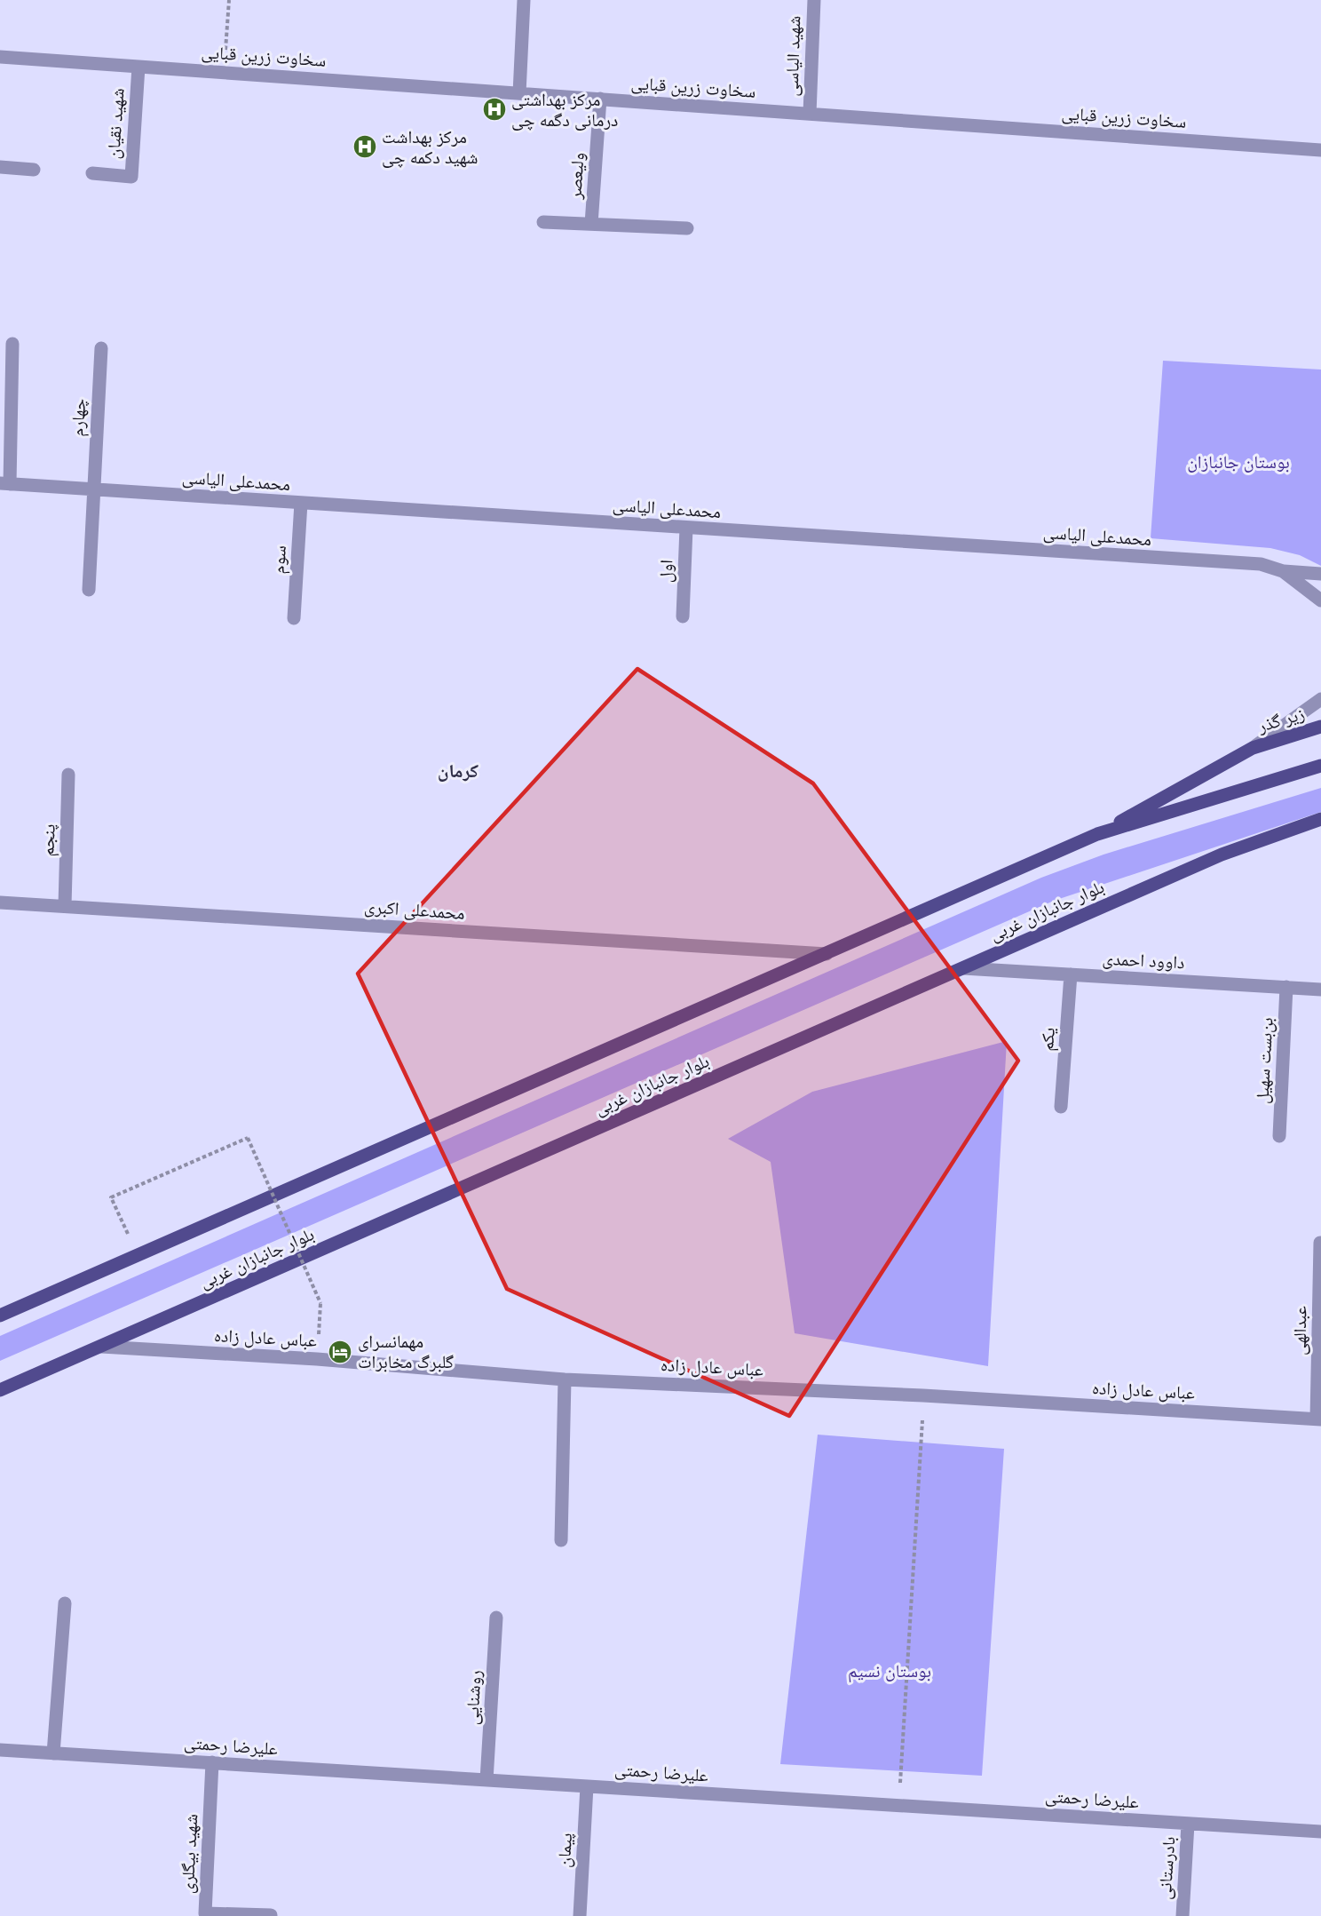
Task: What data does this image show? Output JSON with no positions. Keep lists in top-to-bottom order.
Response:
{
  "streets": {
    "main road": ["زیر گذر", "بلوار جانبازان غربی"],
    "street": [
      "سخاوت زرین قبایی",
      "شهید الیاسی",
      "شهید نقیان",
      "ولیعصر",
      "چهارم",
      "محمدعلی الیاسی",
      "سوم",
      "اول",
      "پنجم",
      "محمدعلی اکبری",
      "داوود احمدی",
      "یکم",
      "بن‌بست سهیل",
      "عبدالهی",
      "عباس عادل زاده",
      "روشنایی",
      "علیرضا رحمتی",
      "پیمان",
      "شهید بیگلری",
      "بادرستانی"
    ]
  },
  "crossings": [
    ["سخاوت زرین قبایی", "شهید الیاسی"],
    ["سخاوت زرین قبایی", "شهید نقیان"],
    ["سخاوت زرین قبایی", "ولیعصر"],
    ["چهارم", "محمدعلی الیاسی"],
    ["محمدعلی الیاسی", "سوم"],
    ["محمدعلی الیاسی", "اول"],
    ["پنجم", "محمدعلی اکبری"],
    ["بلوار جانبازان غربی", "داوود احمدی"],
    ["بلوار جانبازان غربی", "عباس عادل زاده"],
    ["داوود احمدی", "یکم"],
    ["داوود احمدی", "بن‌بست سهیل"],
    ["عبدالهی", "عباس عادل زاده"],
    ["روشنایی", "علیرضا رحمتی"],
    ["علیرضا رحمتی", "پیمان"],
    ["علیرضا رحمتی", "شهید بیگلری"],
    ["علیرضا رحمتی", "بادرستانی"]
  ],
  "districts": ["کرمان"],
  "parks": ["بوستان جانبازان", "بوستان نسیم"],
  "places": {
    "hospital": ["مرکز بهداشتی درمانی دگمه چی", "مرکز بهداشت شهید دکمه چی"],
    "hotel": ["مهمانسرای گلبرگ مخابرات"]
  }
}
